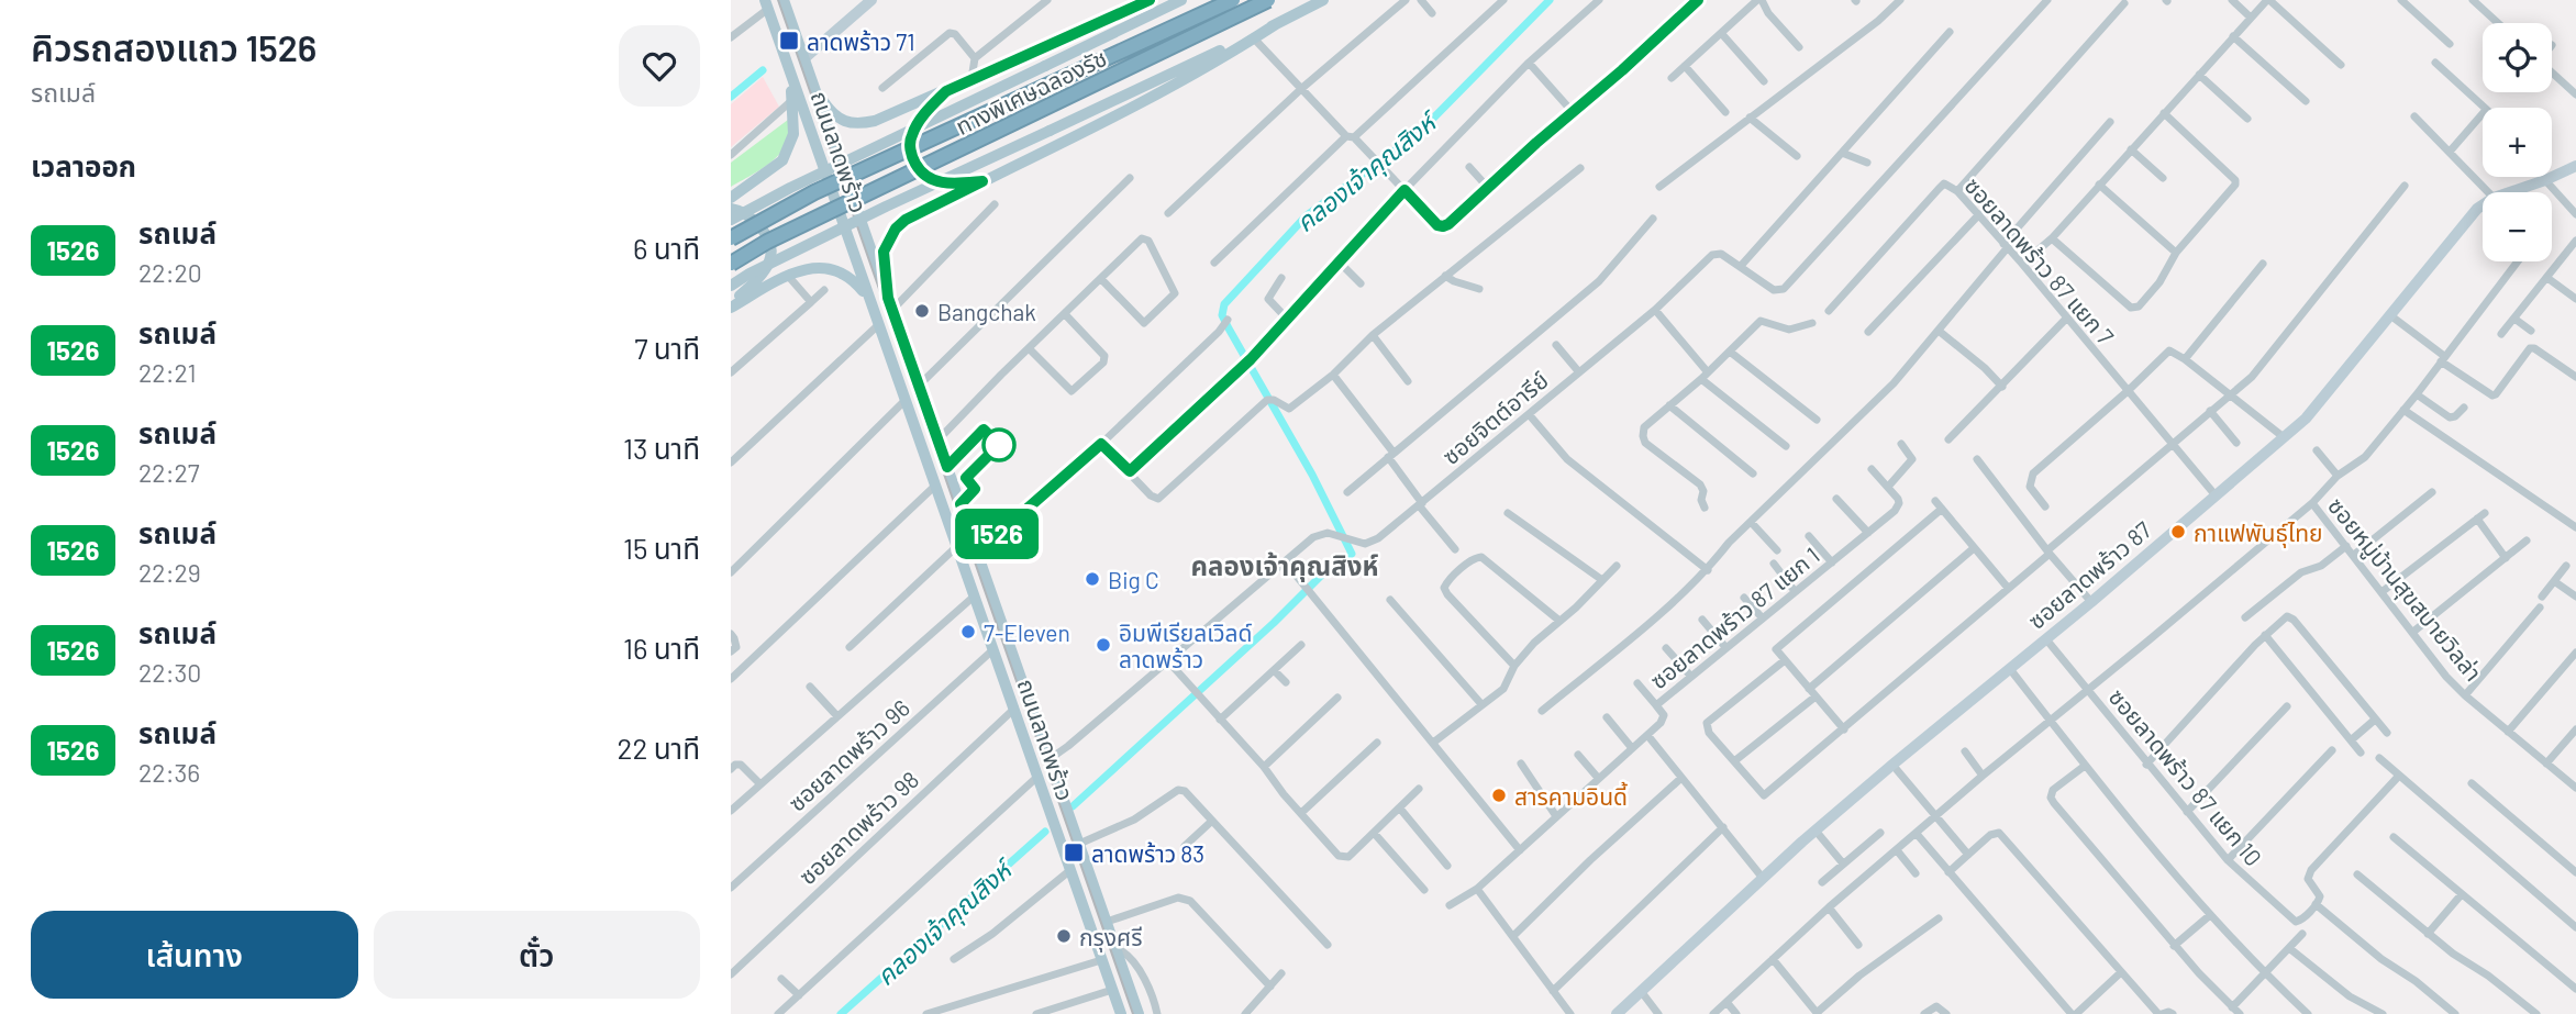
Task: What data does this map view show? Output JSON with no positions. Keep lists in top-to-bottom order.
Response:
{
  "streets": {
    "highway": ["ทางพิเศษฉลองรัช"],
    "main road": ["ถนนลาดพร้าว"],
    "street": [
      "ซอยลาดพร้าว 87 แยก 7",
      "ซอยจิตต์อารีย์",
      "ซอยลาดพร้าว 87",
      "ซอยหมู่บ้านสุขสบายวิลล่า",
      "ซอยลาดพร้าว 87 แยก 1",
      "ซอยลาดพร้าว 96",
      "ซอยลาดพร้าว 87 แยก 10",
      "ซอยลาดพร้าว 98"
    ]
  },
  "crossings": [
    ["ถนนลาดพร้าว", "ซอยจิตต์อารีย์"],
    ["ถนนลาดพร้าว", "ซอยลาดพร้าว 96"],
    ["ถนนลาดพร้าว", "ซอยลาดพร้าว 98"],
    ["ซอยลาดพร้าว 87 แยก 7", "ซอยลาดพร้าว 87"],
    ["ซอยลาดพร้าว 87", "ซอยลาดพร้าว 87 แยก 10"]
  ],
  "districts": ["คลองเจ้าคุณสิงห์"],
  "water": ["คลองเจ้าคุณสิงห์"],
  "places": {
    "transit": ["ลาดพร้าว 71", "ลาดพร้าว 83"],
    "other": [
      "Bangchak",
      "กาแฟพันธ์ุไทย",
      "Big C",
      "7-Eleven",
      "อิมพีเรียลเวิลด์ ลาดพร้าว",
      "สารคามอินดี้",
      "กรุงศรี"
    ]
  },
  "lines": ["bus line 1526"],
  "page": {
    "heading": [
      ["คิวรถสองแถว 1526", "รถเมล์"],
      "เวลาออก"
    ],
    "on_map": "1526",
    "map_buttons": ["+", "−"],
    "list": [
      {
        "mark": "1526",
        "name": "รถเมล์",
        "note": "22:20",
        "value": "6 นาที"
      },
      {
        "mark": "1526",
        "name": "รถเมล์",
        "note": "22:21",
        "value": "7 นาที"
      },
      {
        "mark": "1526",
        "name": "รถเมล์",
        "note": "22:27",
        "value": "13 นาที"
      },
      {
        "mark": "1526",
        "name": "รถเมล์",
        "note": "22:29",
        "value": "15 นาที"
      },
      {
        "mark": "1526",
        "name": "รถเมล์",
        "note": "22:30",
        "value": "16 นาที"
      },
      {
        "mark": "1526",
        "name": "รถเมล์",
        "note": "22:36",
        "value": "22 นาที"
      }
    ],
    "buttons": ["เส้นทาง", "ตั๋ว"]
  }
}
